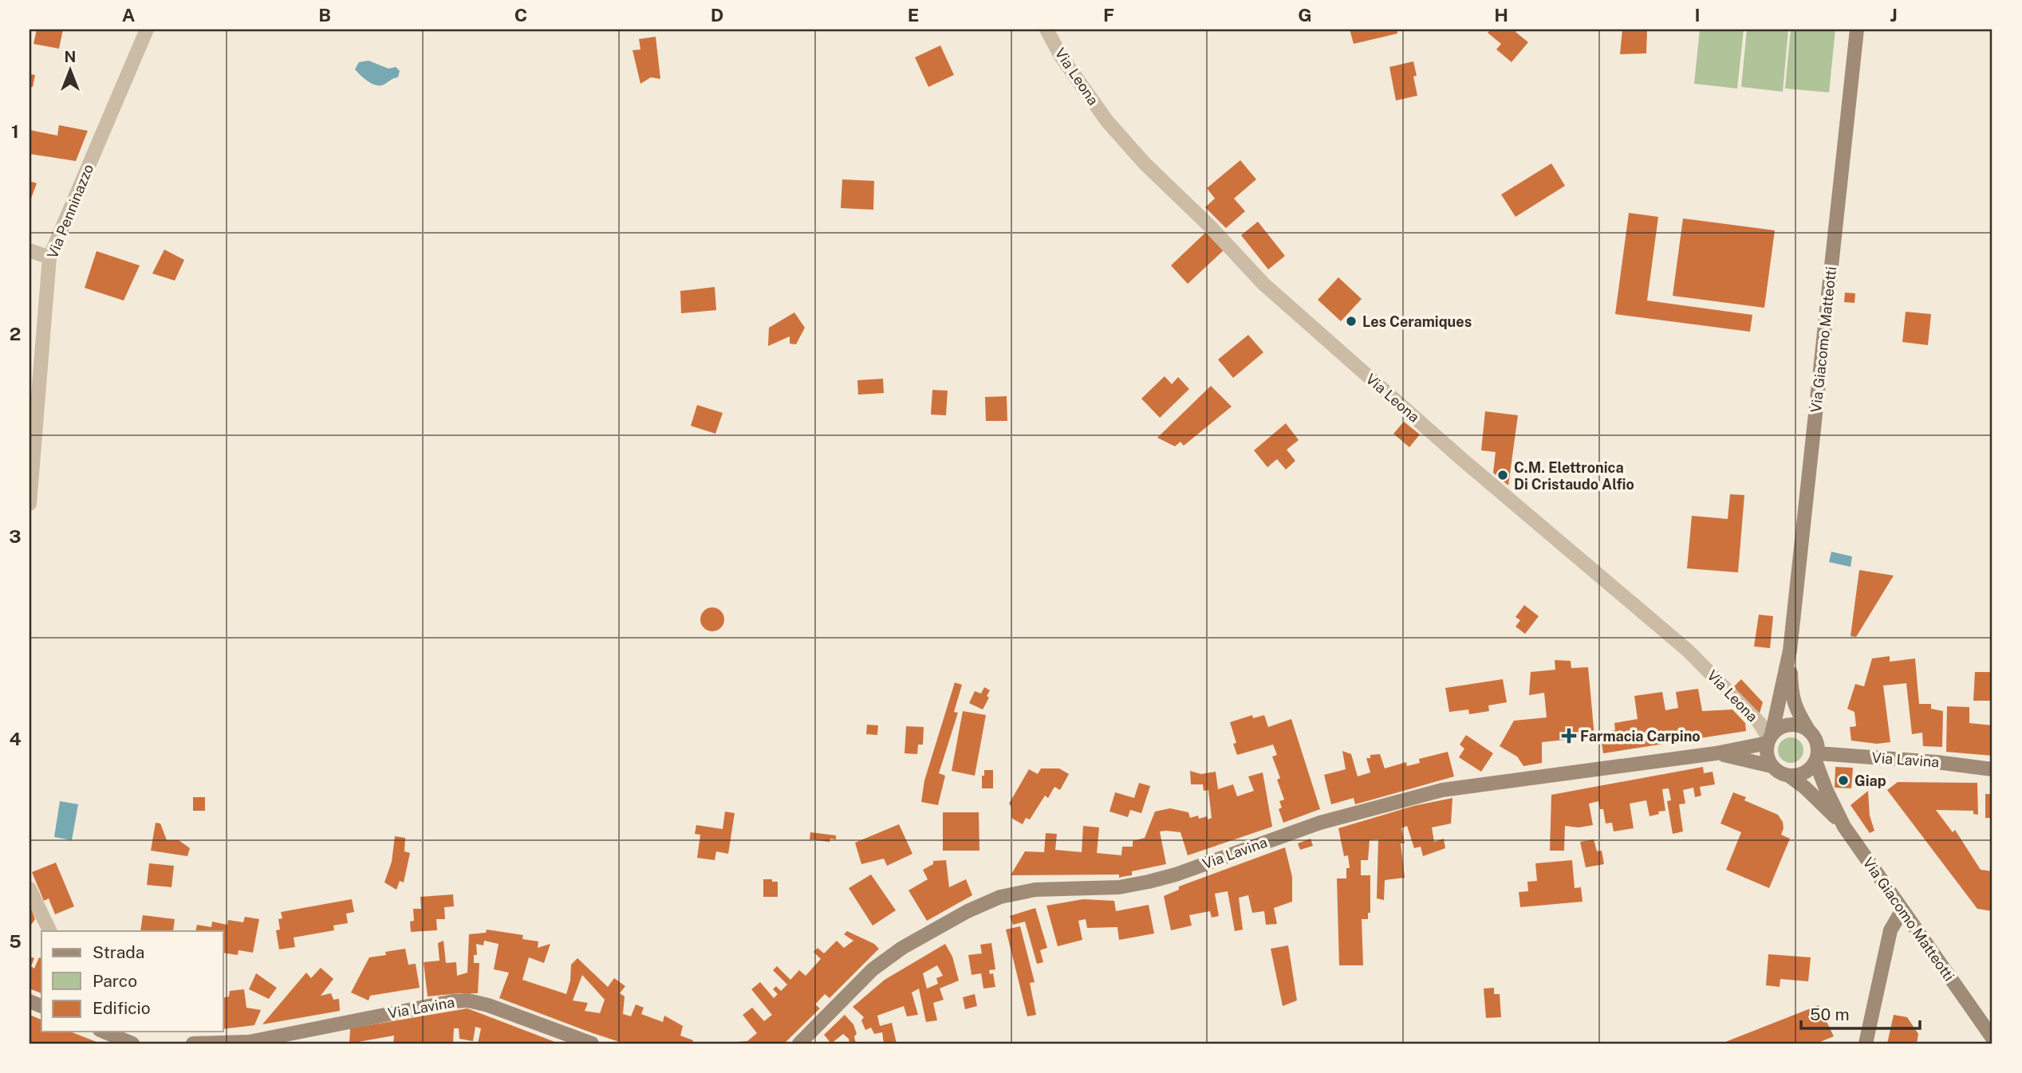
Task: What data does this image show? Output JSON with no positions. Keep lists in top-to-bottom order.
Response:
{
  "streets": {
    "street": [
      "Via Leona",
      "Via Penninazzo",
      "Via Giacomo Matteotti",
      "Via Lavina"
    ]
  },
  "crossings": [
    ["Via Leona", "Via Lavina"]
  ],
  "places": {
    "other": ["Les Ceramiques", "C.M. Elettronica Di Cristaudo Alfio", "Giap"],
    "health": ["Farmacia Carpino"]
  },
  "legend": ["Strada", "Parco", "Edificio"],
  "scale_bar": "50 m",
  "north": "top",
  "grid": {
    "columns": [
      "A",
      "B",
      "C",
      "D",
      "E",
      "F",
      "G",
      "H",
      "I",
      "J"
    ],
    "rows": [
      "1",
      "2",
      "3",
      "4",
      "5"
    ]
  }
}
